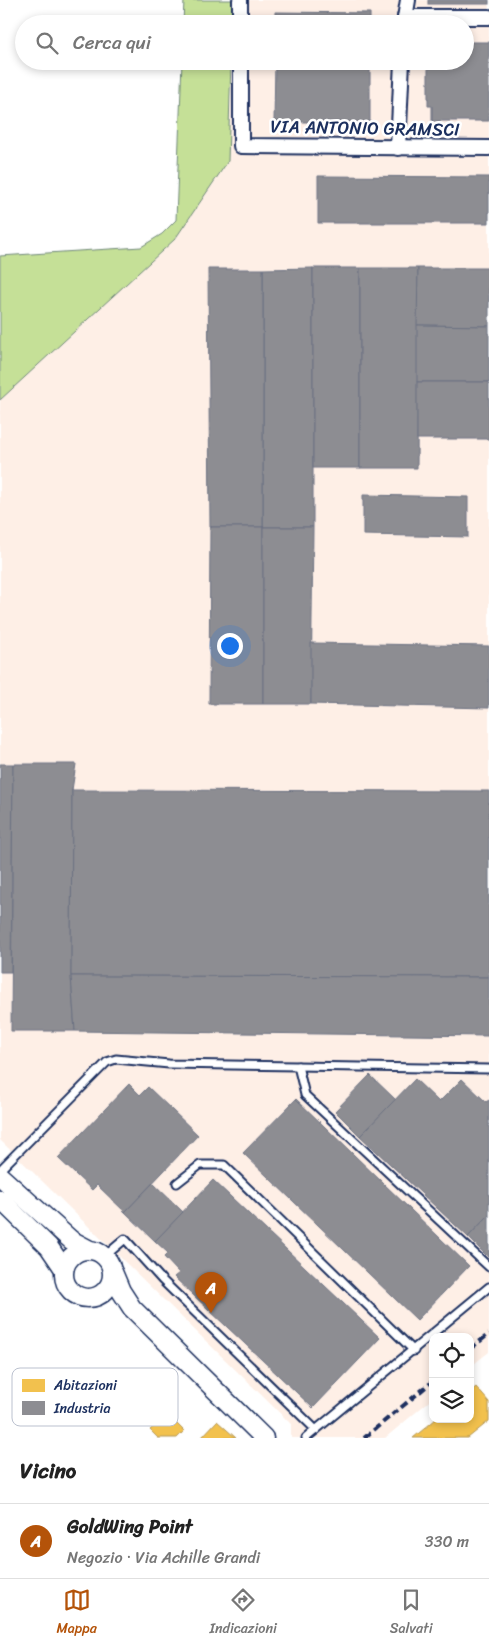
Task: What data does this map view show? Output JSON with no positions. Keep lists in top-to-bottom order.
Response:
{
  "streets": {
    "street": ["VIA ANTONIO GRAMSCI"]
  },
  "legend": ["Abitazioni", "Industria"],
  "page": {
    "search": "Cerca qui",
    "pins": "A",
    "heading": "Vicino",
    "list": [
      {
        "mark": "A",
        "name": "GoldWing Point",
        "note": "Negozio · Via Achille Grandi",
        "value": "330 m"
      }
    ],
    "nav": ["Mappa", "Indicazioni", "Salvati"]
  }
}
